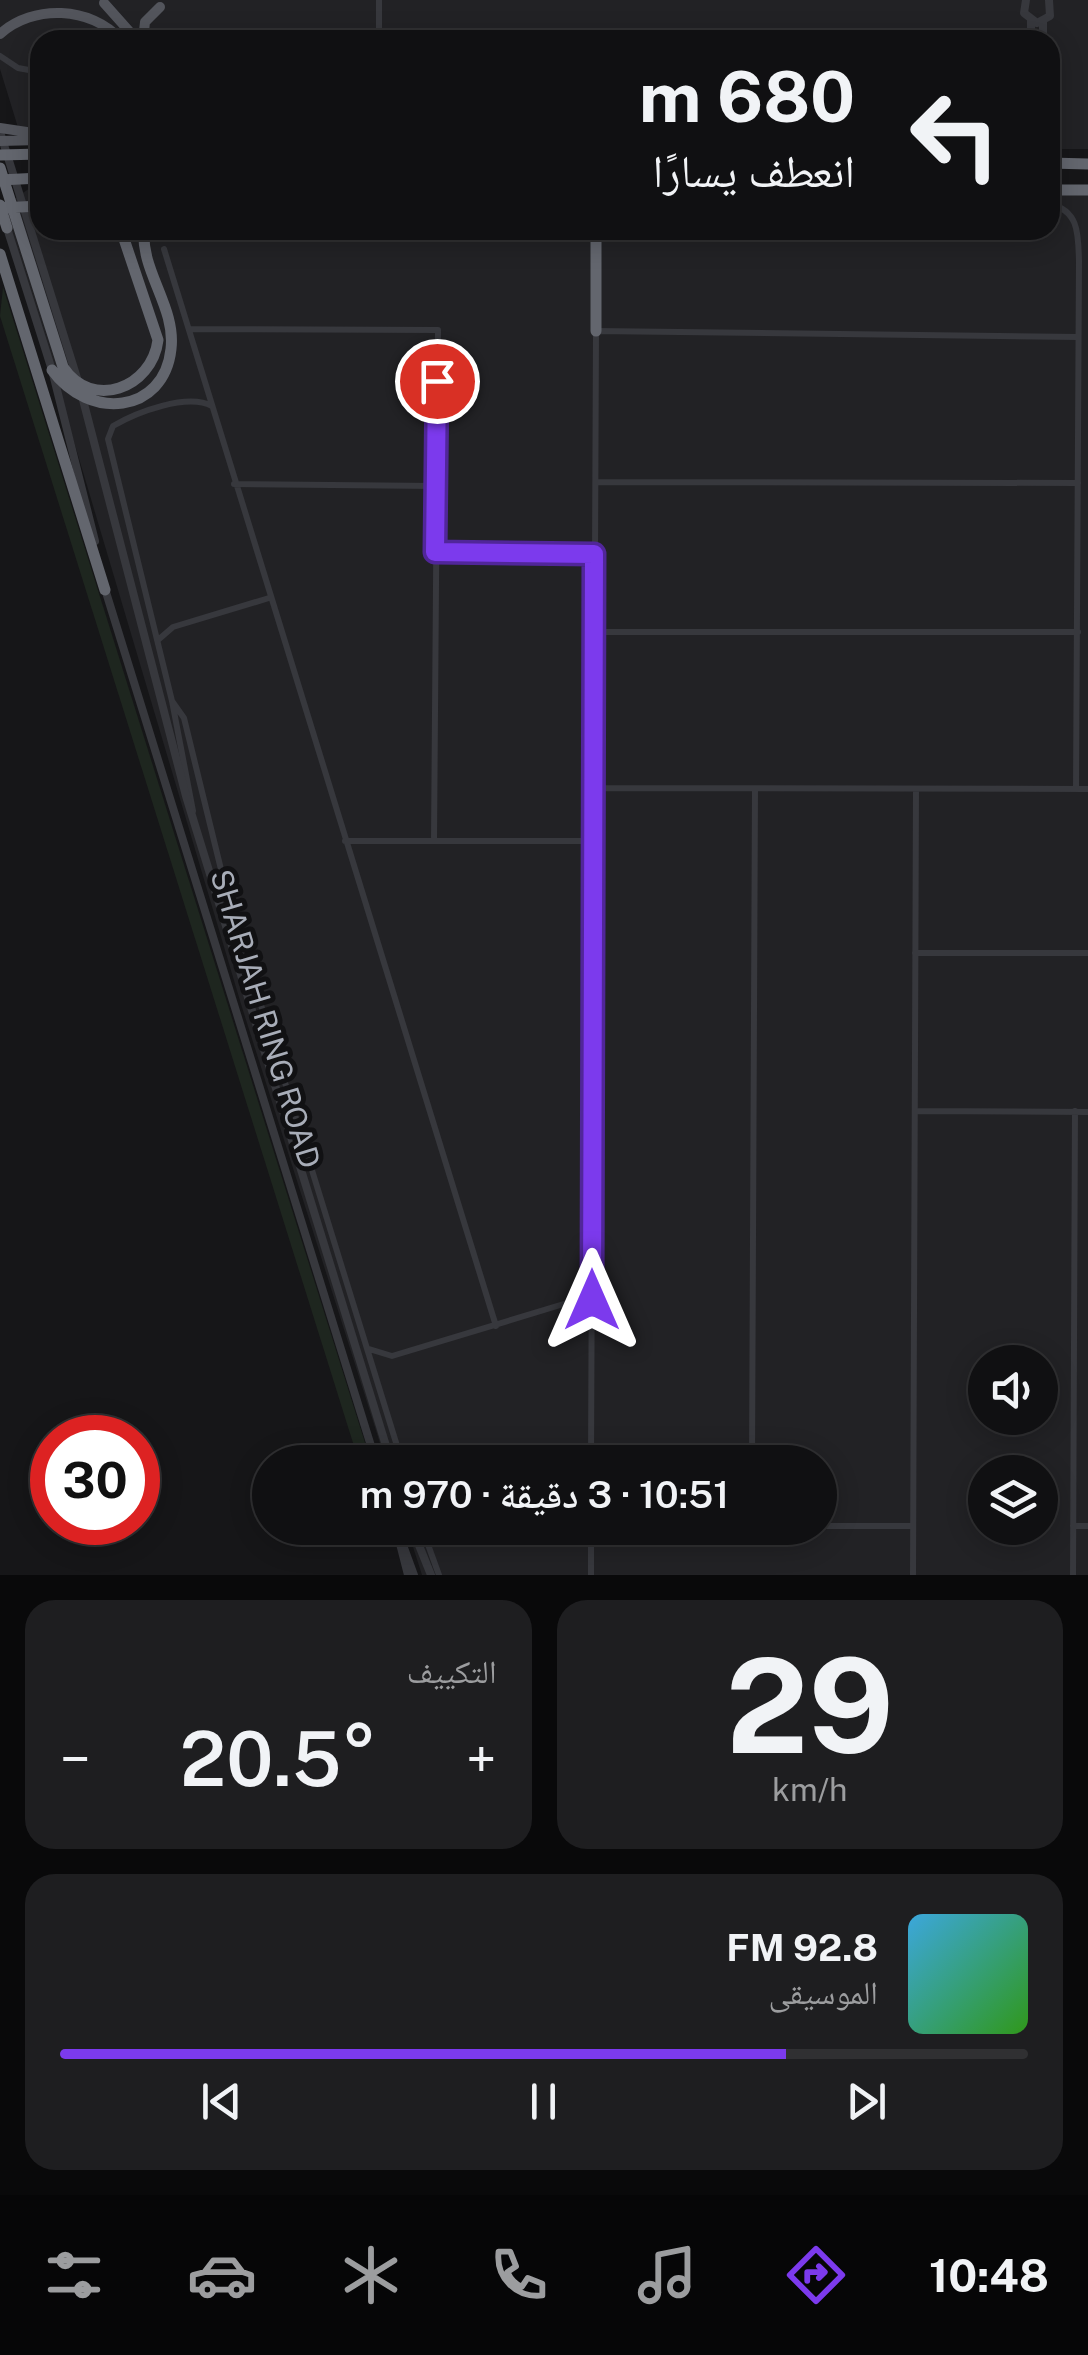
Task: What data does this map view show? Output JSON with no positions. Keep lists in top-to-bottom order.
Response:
{
  "streets": {
    "street": ["SHARJAH RING ROAD"]
  },
  "page": {
    "turn": ["680 m", "انعطف يسارًا"],
    "limit": "30",
    "trip": "10:51 · 3 دقيقة · 970 m",
    "tile": [
      ["29", "km/h"],
      "التكييف"
    ],
    "heat": ["−", "20.5°", "+"],
    "song": ["92.8 FM", "الموسيقى"],
    "tabs": "10:48"
  }
}
